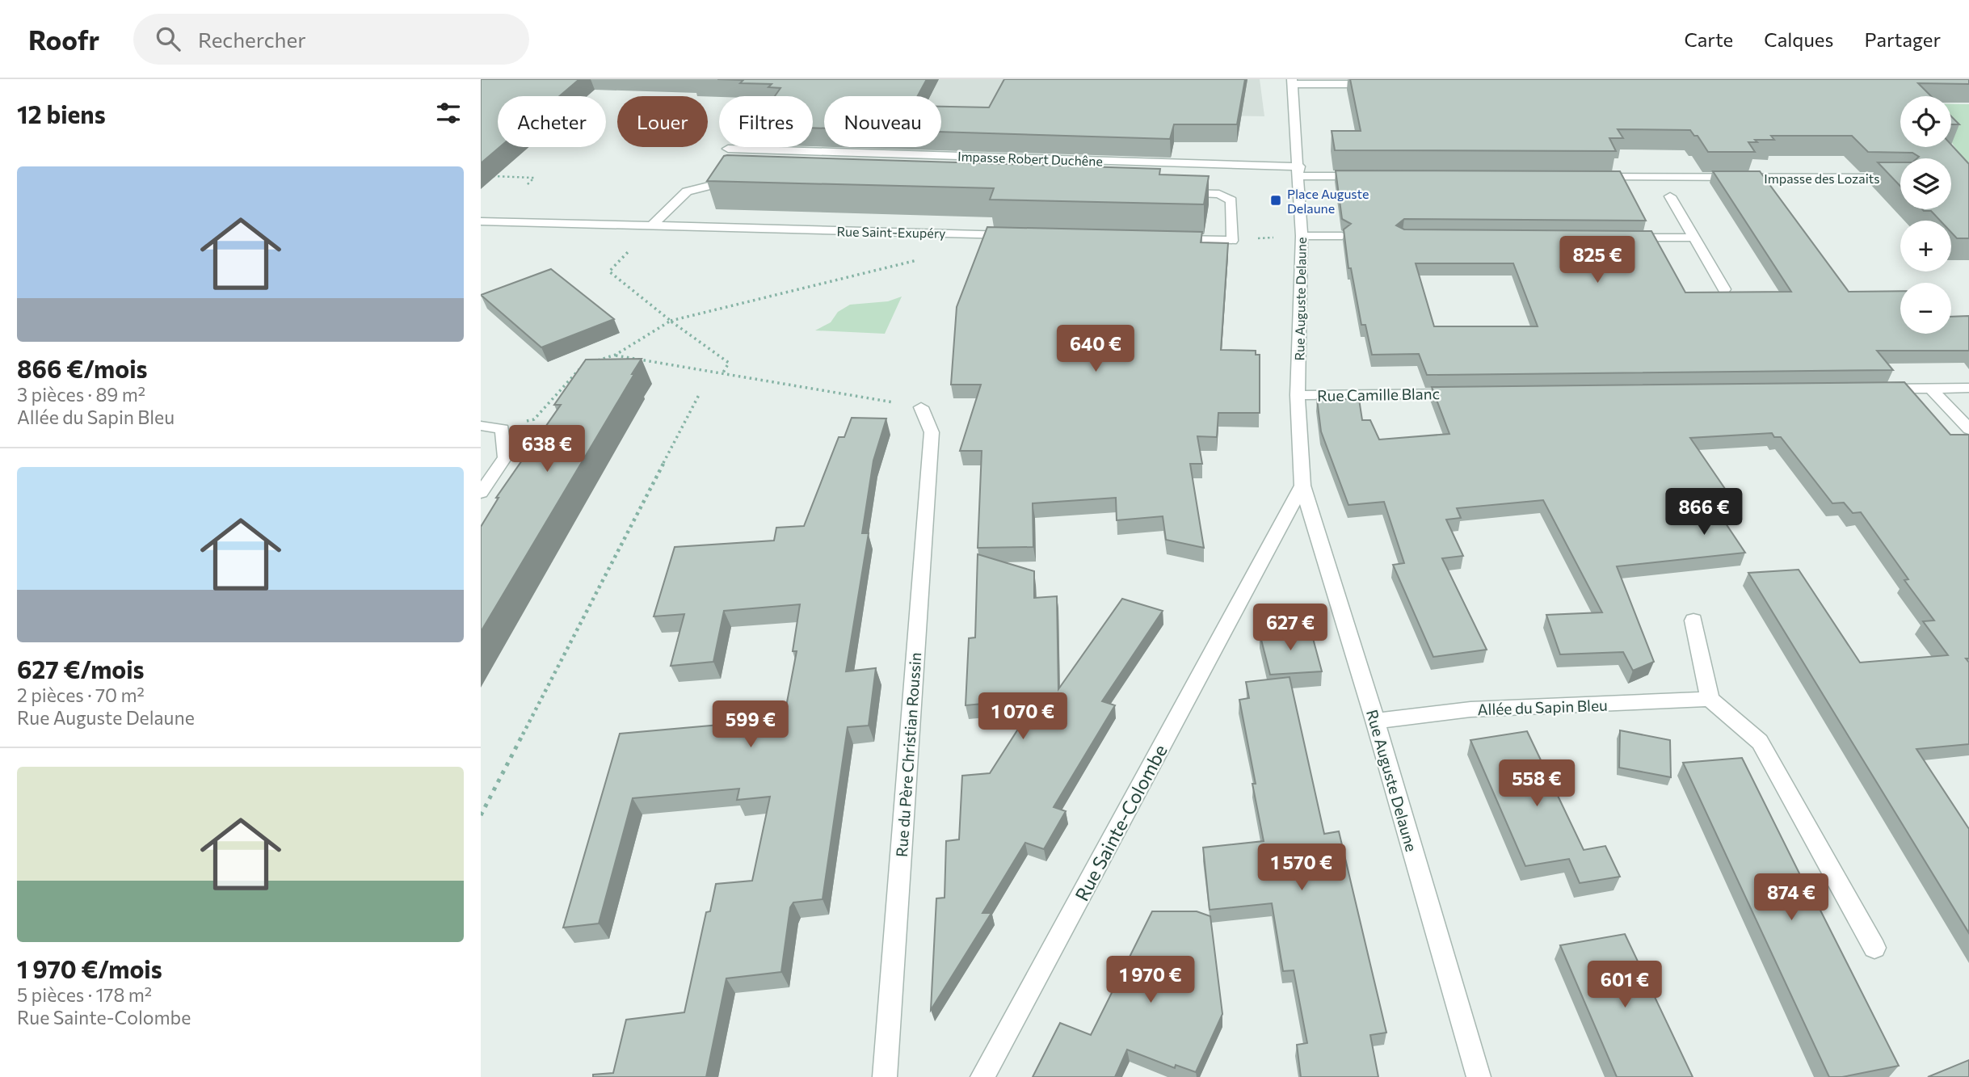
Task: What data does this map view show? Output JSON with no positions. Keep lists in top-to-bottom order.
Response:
{
  "streets": {
    "street": [
      "Impasse Robert Duchêne",
      "Impasse des Lozaits",
      "Rue Saint-Exupéry",
      "Rue Auguste Delaune",
      "Rue Camille Blanc",
      "Allée du Sapin Bleu",
      "Rue du Père Christian Roussin",
      "Rue Sainte-Colombe"
    ]
  },
  "crossings": [
    ["Impasse Robert Duchêne", "Rue Auguste Delaune"],
    ["Rue Auguste Delaune", "Rue Camille Blanc"],
    ["Rue Auguste Delaune", "Allée du Sapin Bleu"],
    ["Rue Auguste Delaune", "Rue Sainte-Colombe"]
  ],
  "places": {
    "transit": ["Place Auguste Delaune"]
  },
  "page": {
    "header": "Roofr",
    "search": "Rechercher",
    "nav": ["Carte", "Calques", "Partager"],
    "heading": "12 biens",
    "map_buttons": ["+", "−"],
    "chip": [
      "Acheter",
      "Louer",
      "Filtres",
      "Nouveau"
    ],
    "list": [
      {
        "name": "866 €/mois",
        "note": "3 pièces · 89 m² · Allée du Sapin Bleu"
      },
      {
        "name": "627 €/mois",
        "note": "2 pièces · 70 m² · Rue Auguste Delaune"
      },
      {
        "name": "1 970 €/mois",
        "note": "5 pièces · 178 m² · Rue Sainte-Colombe"
      }
    ],
    "price": [
      "825 €",
      "640 €",
      "638 €",
      "866 €",
      "627 €",
      "1 070 €",
      "599 €",
      "558 €",
      "1 570 €",
      "874 €",
      "1 970 €",
      "601 €"
    ]
  }
}
